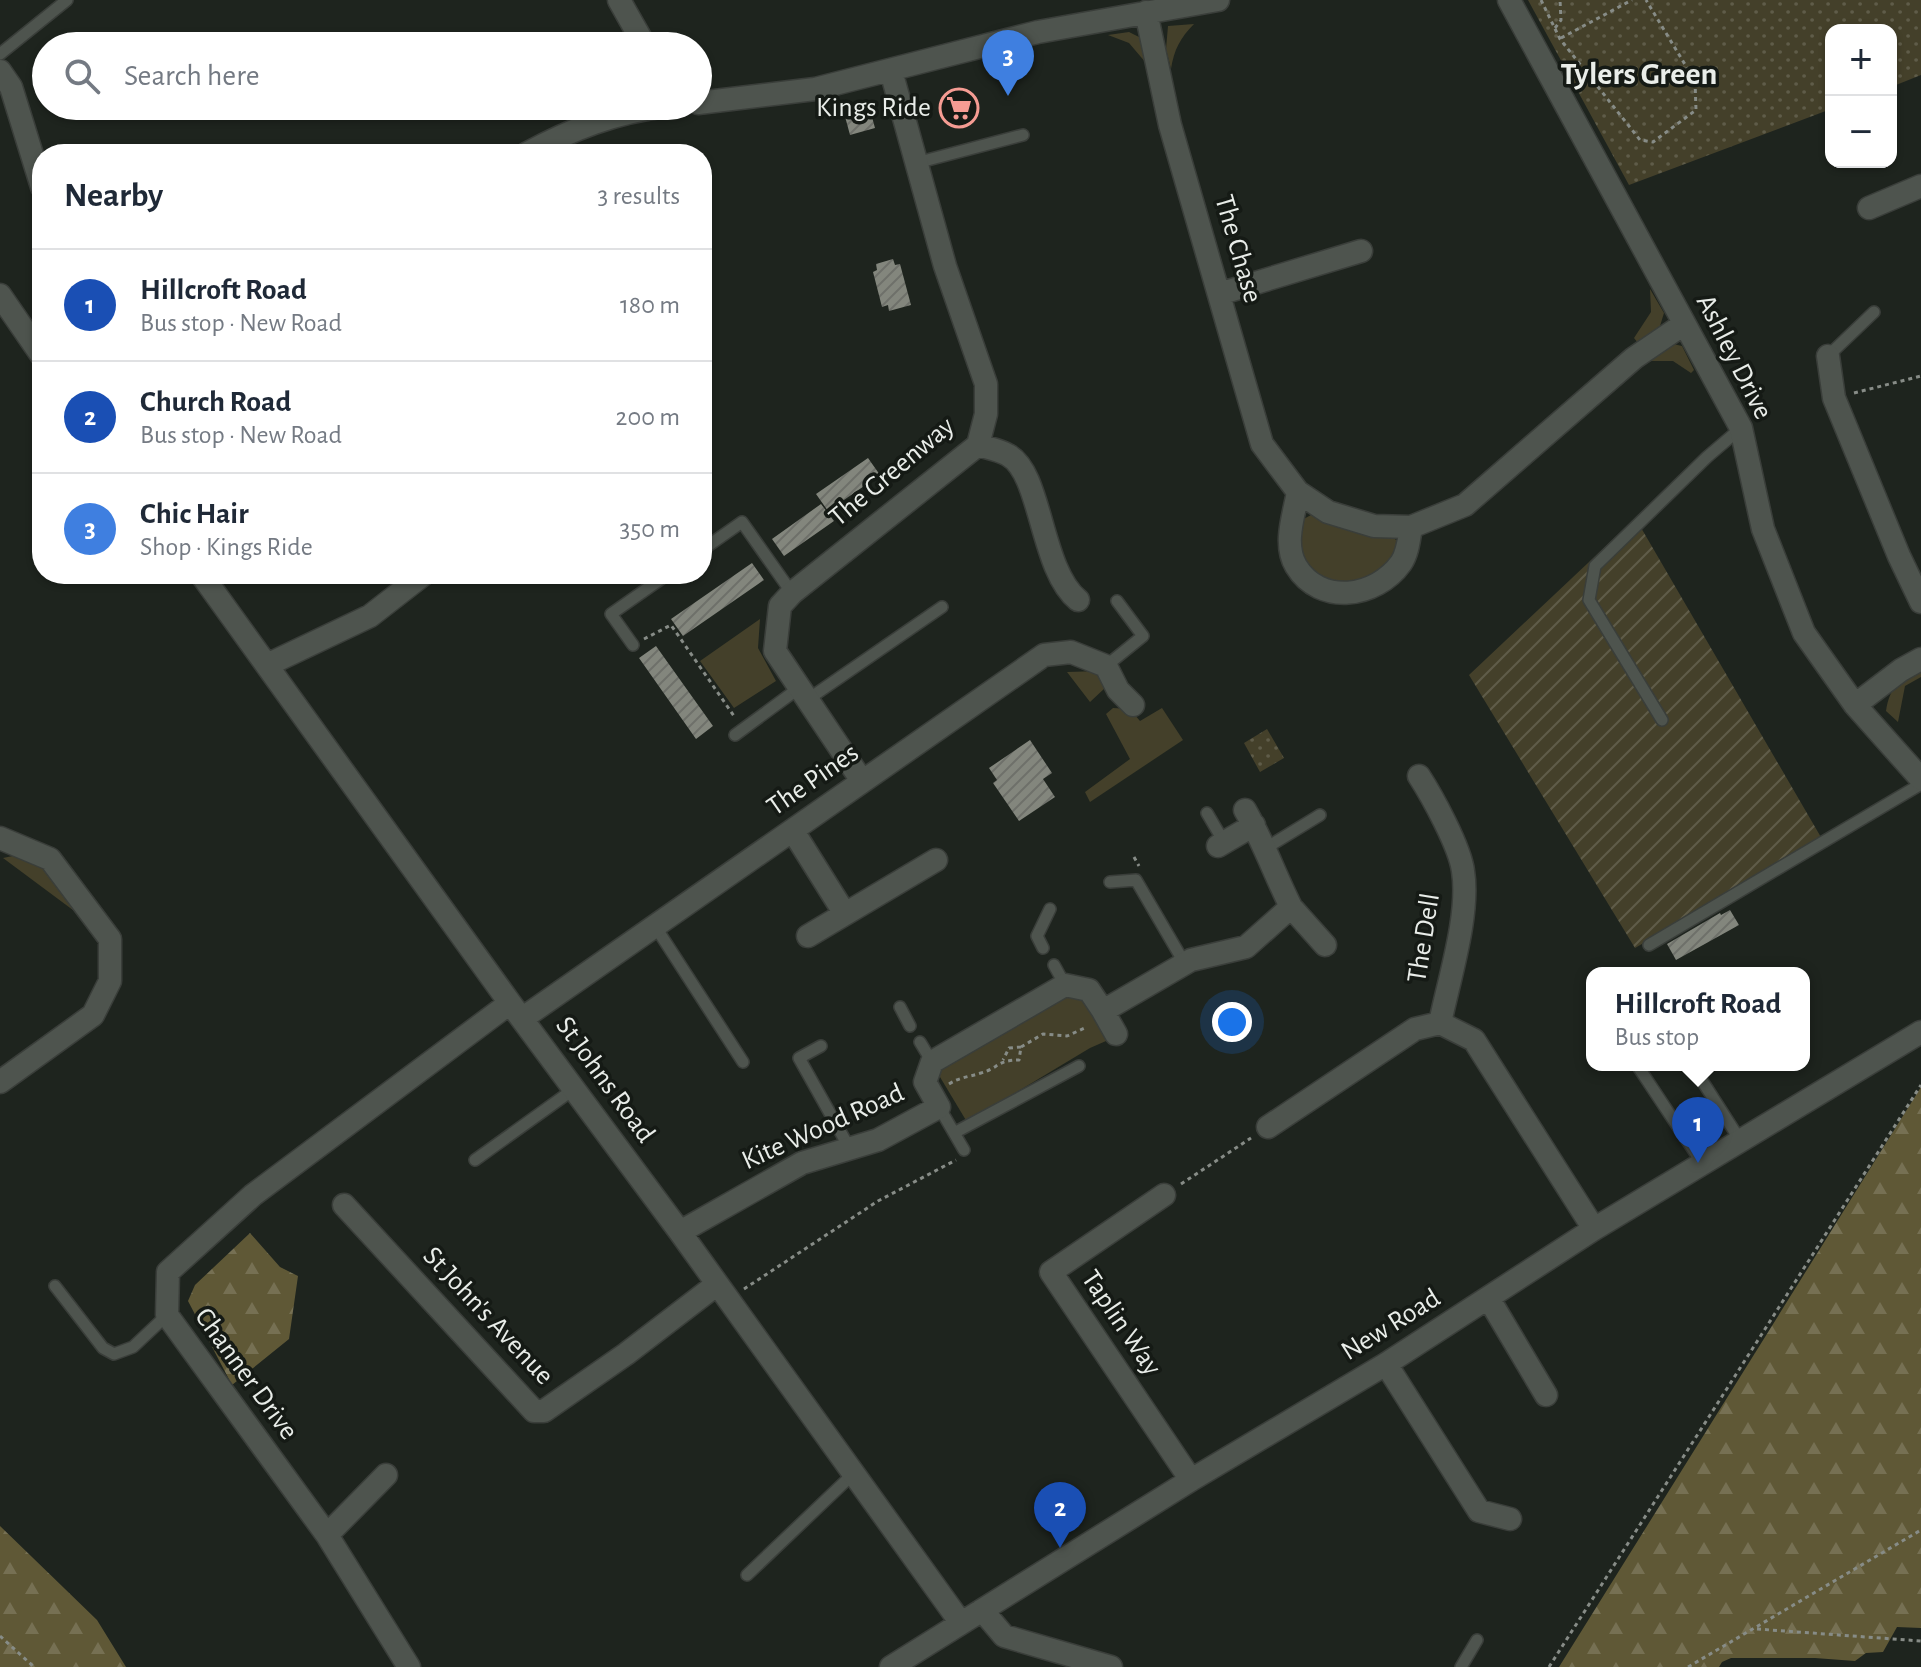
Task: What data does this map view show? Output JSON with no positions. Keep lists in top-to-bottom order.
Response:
{
  "streets": {
    "street": [
      "The Chase",
      "Ashley Drive",
      "The Greenway",
      "The Pines",
      "The Dell",
      "St Johns Road",
      "Kite Wood Road",
      "St John's Avenue",
      "Taplin Way",
      "New Road",
      "Channer Drive"
    ]
  },
  "crossings": [
    ["The Chase", "Ashley Drive"],
    ["The Greenway", "The Pines"],
    ["The Pines", "St Johns Road"],
    ["The Pines", "Channer Drive"],
    ["St Johns Road", "Kite Wood Road"],
    ["St Johns Road", "St John's Avenue"],
    ["St Johns Road", "New Road"],
    ["St Johns Road", "Channer Drive"],
    ["Taplin Way", "New Road"]
  ],
  "districts": ["Tylers Green"],
  "places": {
    "supermarket": ["Kings Ride"]
  },
  "page": {
    "map_buttons": ["+", "−"],
    "pins": ["3", "1", "2"],
    "search": "Search here",
    "heading": ["Nearby", "3 results"],
    "list": [
      {
        "mark": "1",
        "name": "Hillcroft Road",
        "note": "Bus stop · New Road",
        "value": "180 m"
      },
      {
        "mark": "2",
        "name": "Church Road",
        "note": "Bus stop · New Road",
        "value": "200 m"
      },
      {
        "mark": "3",
        "name": "Chic Hair",
        "note": "Shop · Kings Ride",
        "value": "350 m"
      }
    ],
    "popup": ["Hillcroft Road", "Bus stop"]
  }
}
